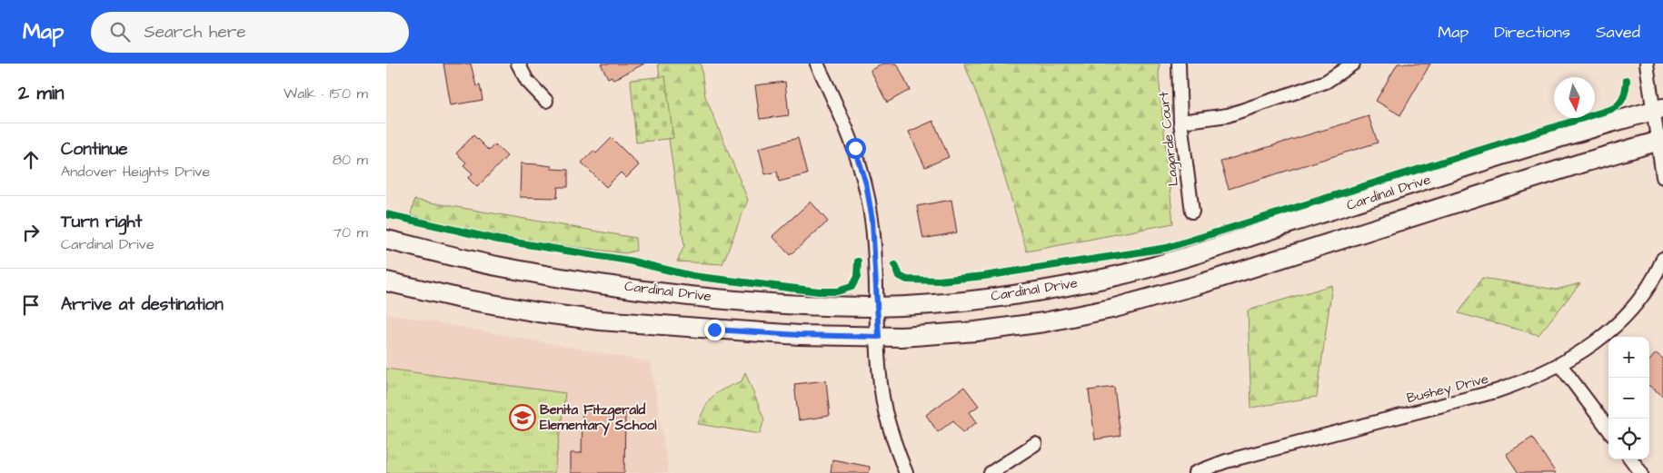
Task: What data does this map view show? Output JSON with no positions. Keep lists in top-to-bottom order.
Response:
{
  "streets": {
    "main road": ["Cardinal Drive"],
    "street": ["Lagarde Court", "Bushey Drive"]
  },
  "places": {
    "school or university": ["Benita Fitzgerald Elementary School"]
  },
  "north": "bottom",
  "page": {
    "header": "Map",
    "search": "Search here",
    "nav": ["Map", "Directions", "Saved"],
    "heading": ["2 min", "Walk · 150 m"],
    "list": [
      ["Continue", "Andover Heights Drive", "80 m"],
      ["Turn right", "Cardinal Drive", "70 m"],
      "Arrive at destination"
    ],
    "map_buttons": ["+", "−"]
  }
}
